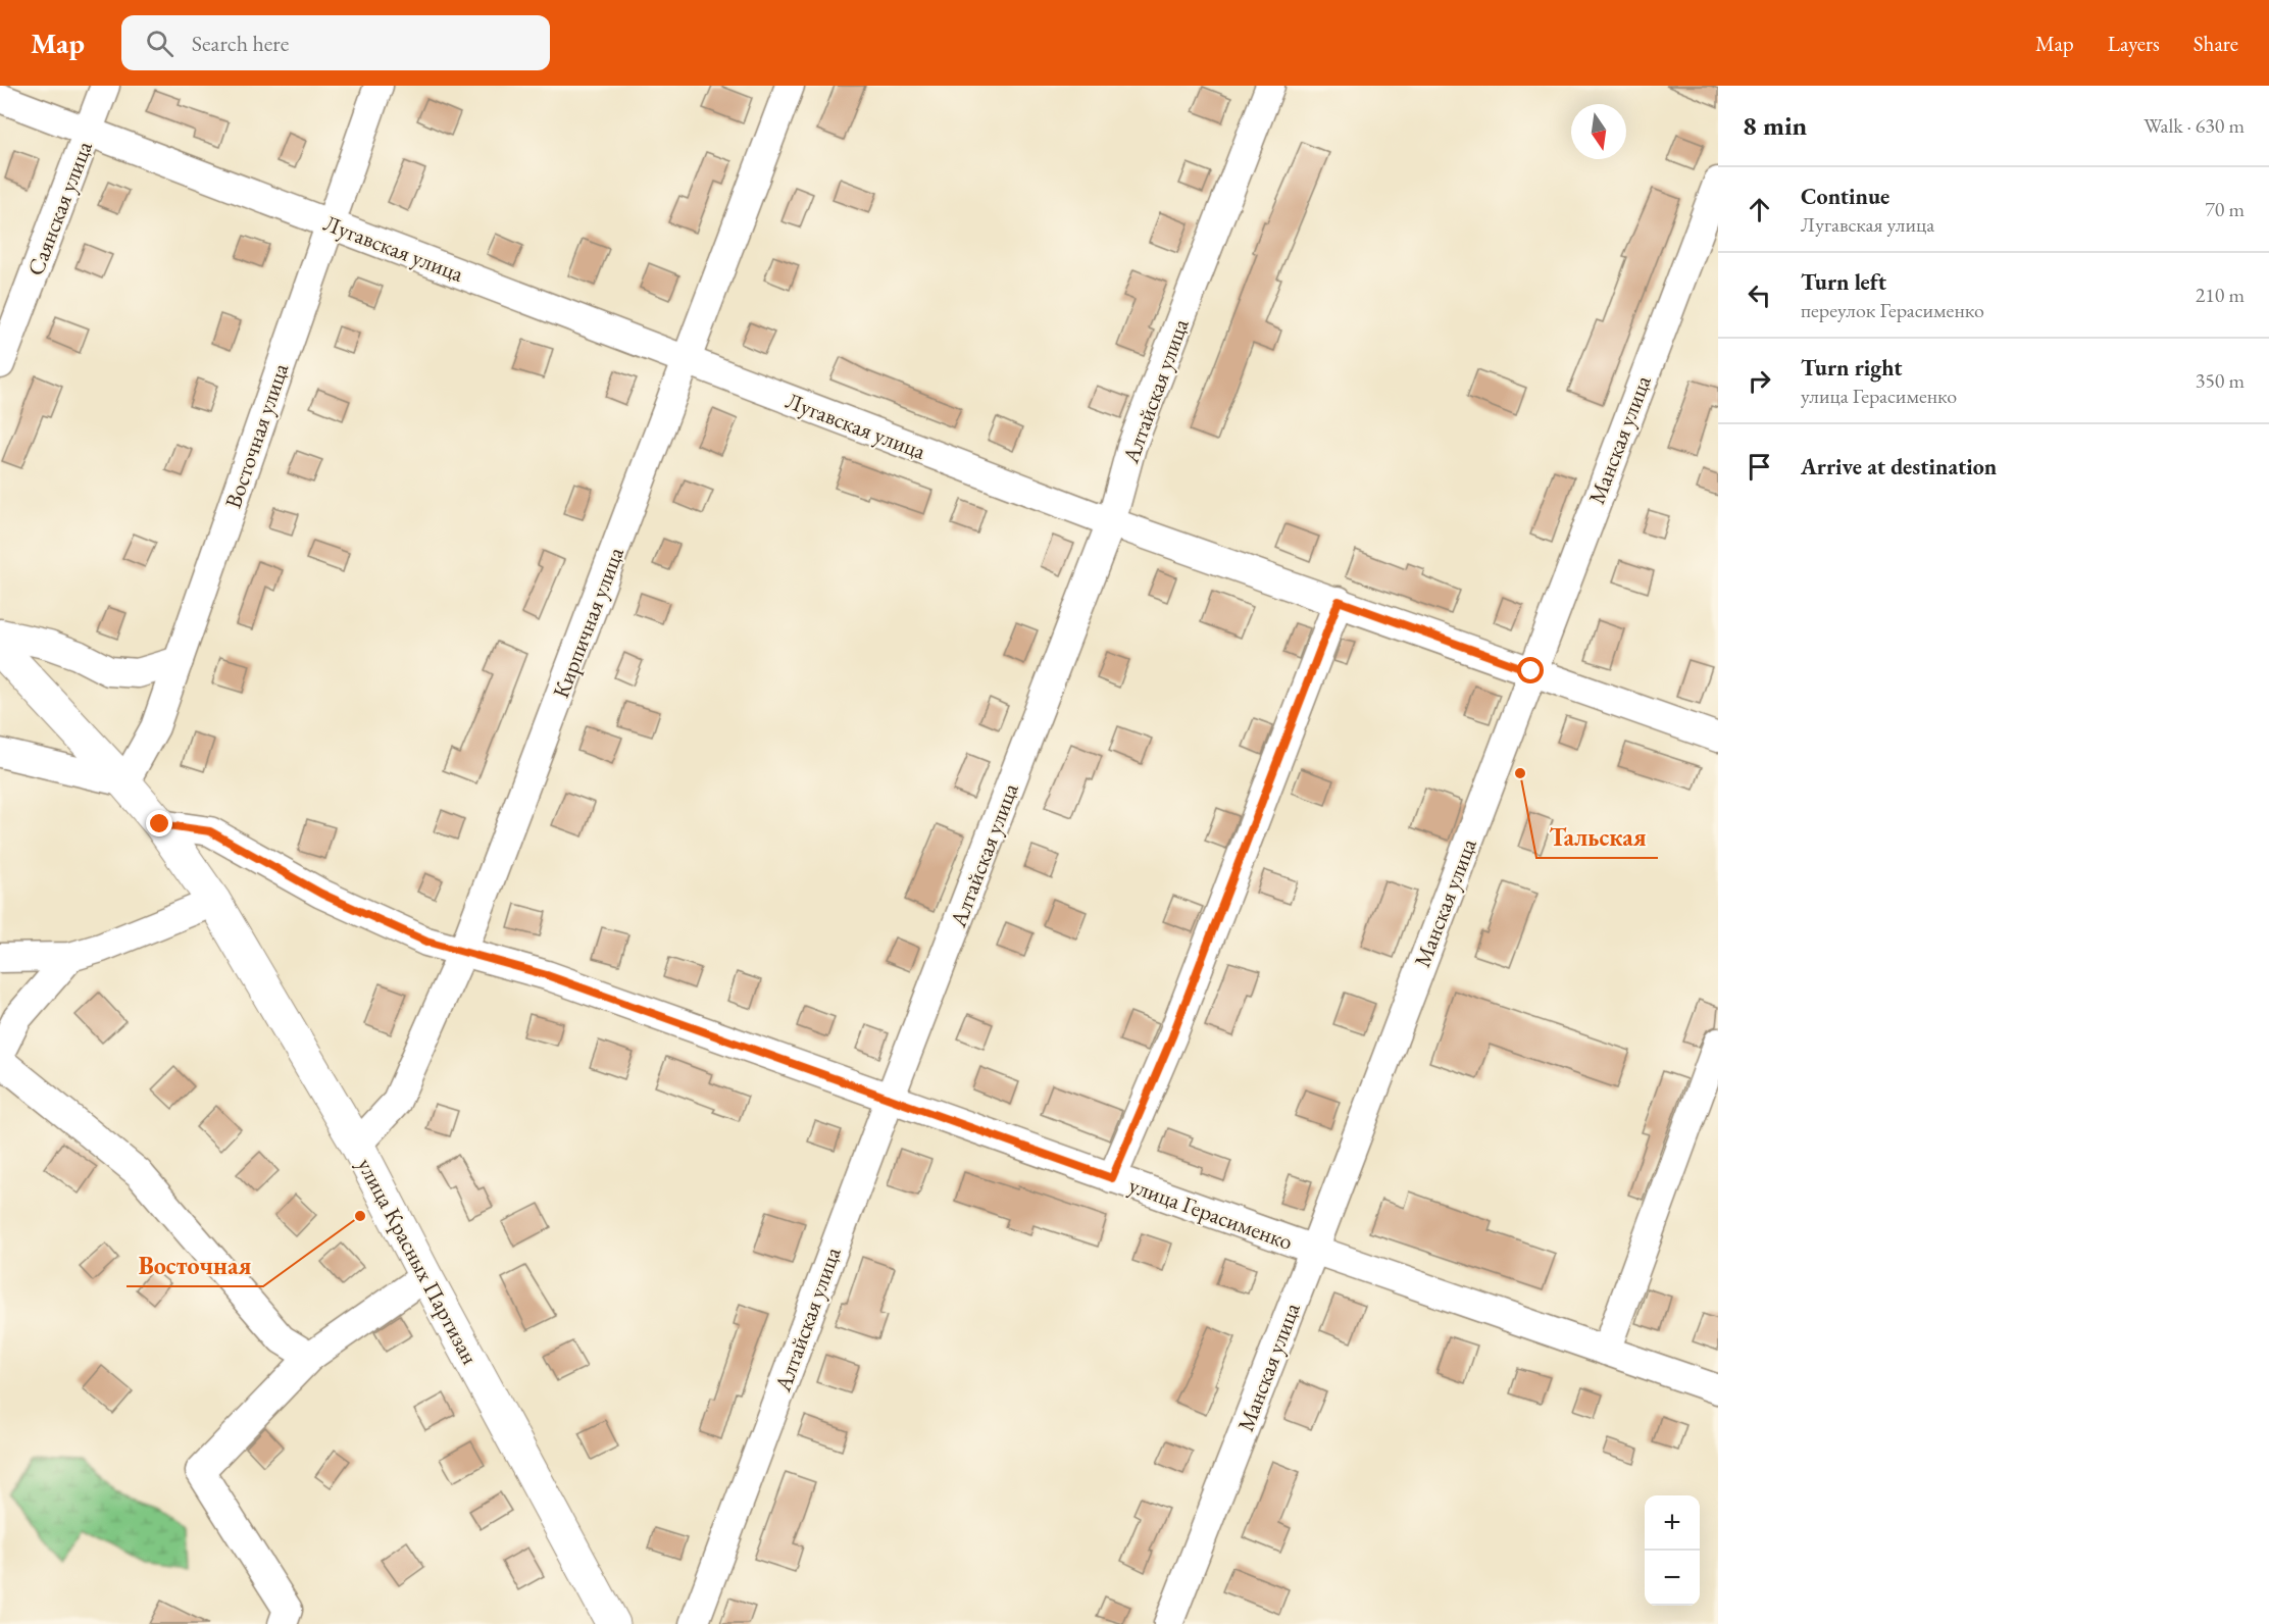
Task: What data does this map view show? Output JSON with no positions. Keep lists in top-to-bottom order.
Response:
{
  "streets": {
    "main road": ["улица Красных Партизан"],
    "street": [
      "Саянская улица",
      "Лугавская улица",
      "Алтайская улица",
      "Восточная улица",
      "Манская улица",
      "Кирпичная улица",
      "улица Герасименко"
    ]
  },
  "crossings": [
    ["Саянская улица", "Лугавская улица"],
    ["Лугавская улица", "Алтайская улица"],
    ["Лугавская улица", "Восточная улица"],
    ["Лугавская улица", "Манская улица"],
    ["Лугавская улица", "Кирпичная улица"],
    ["Алтайская улица", "улица Герасименко"],
    ["Восточная улица", "улица Красных Партизан"],
    ["Манская улица", "улица Герасименко"],
    ["Кирпичная улица", "улица Герасименко"],
    ["Кирпичная улица", "улица Красных Партизан"],
    ["улица Герасименко", "улица Красных Партизан"]
  ],
  "places": ["Тальская", "Восточная"],
  "north": "bottom",
  "page": {
    "header": "Map",
    "search": "Search here",
    "nav": ["Map", "Layers", "Share"],
    "heading": ["8 min", "Walk · 630 m"],
    "list": [
      ["Continue", "Лугавская улица", "70 m"],
      ["Turn left", "переулок Герасименко", "210 m"],
      ["Turn right", "улица Герасименко", "350 m"],
      "Arrive at destination"
    ],
    "map_buttons": ["+", "−"]
  }
}
